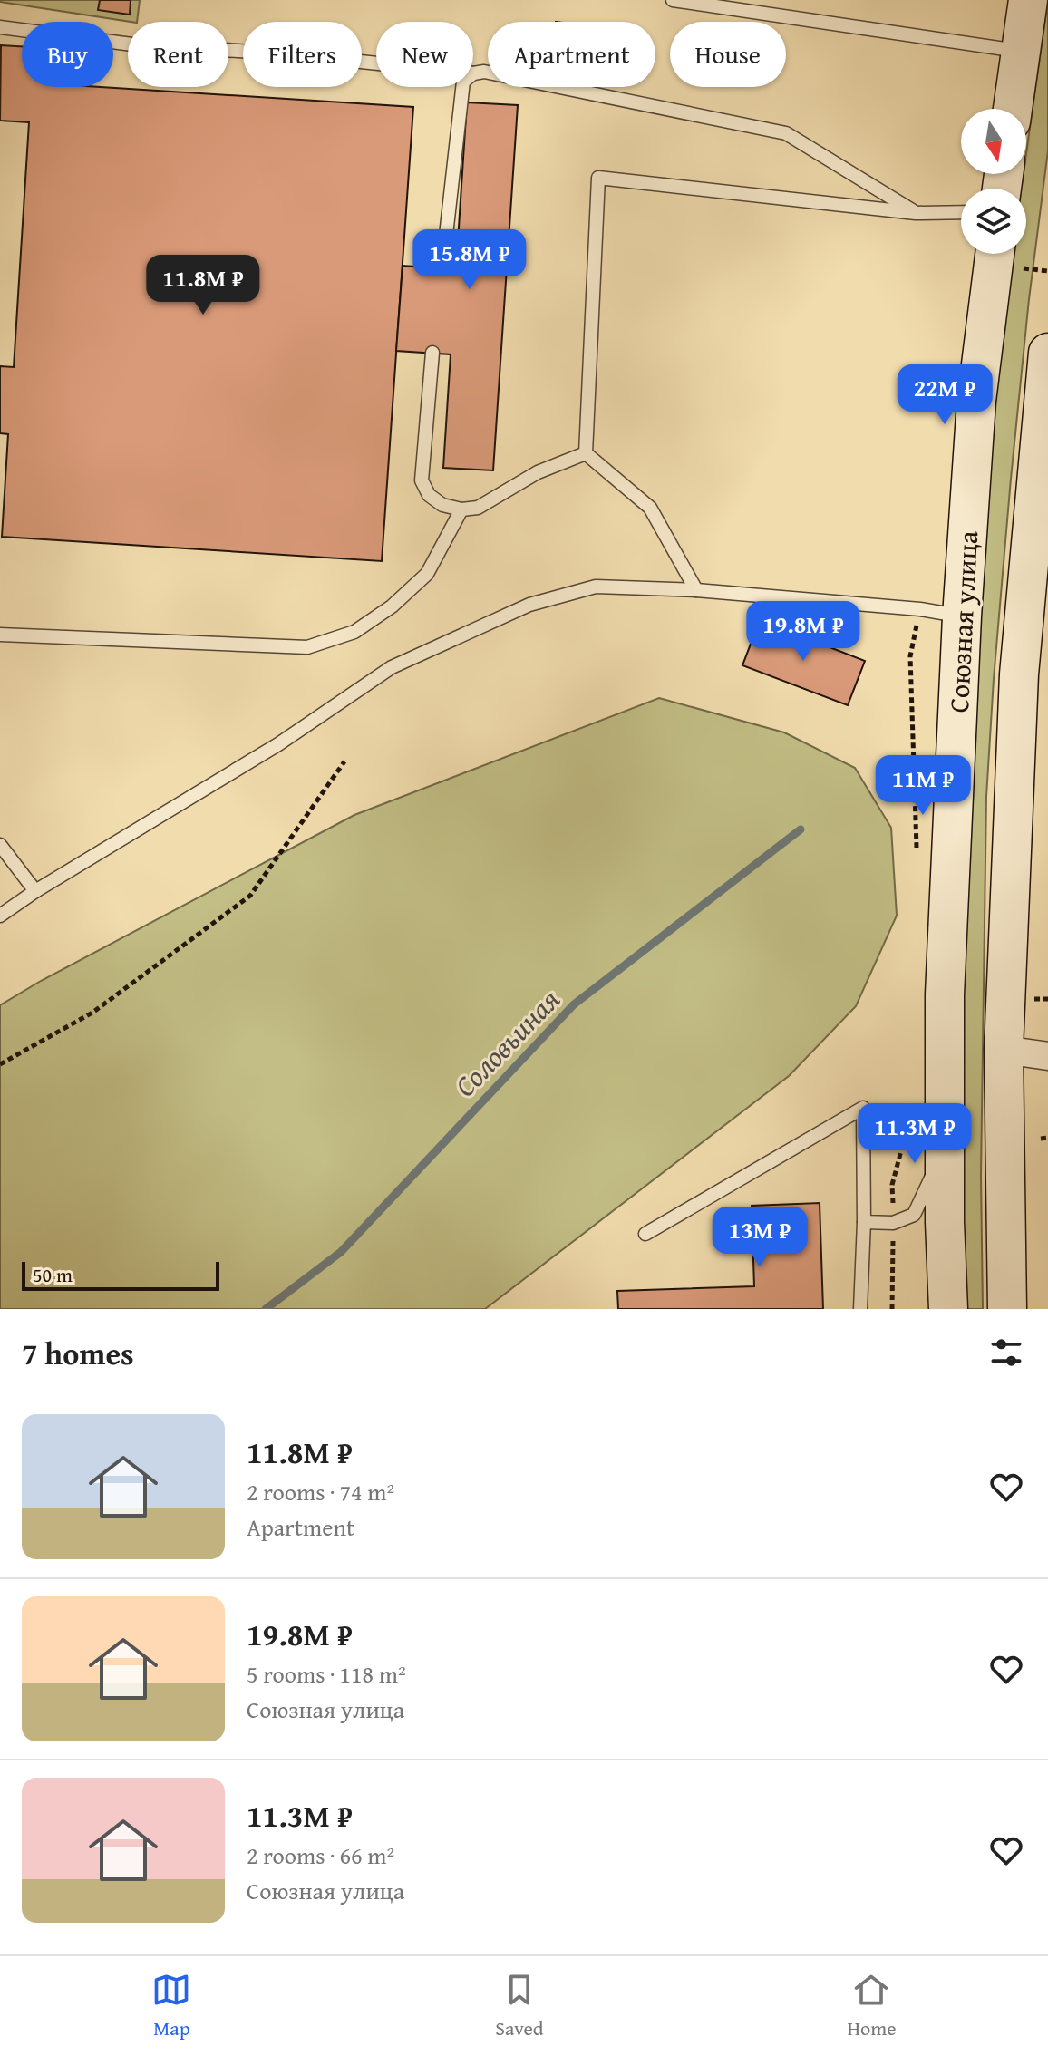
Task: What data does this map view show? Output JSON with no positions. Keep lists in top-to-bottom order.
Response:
{
  "streets": {
    "main road": ["Союзная улица"]
  },
  "water": ["Соловьиная"],
  "scale_bar": "50 m",
  "north": "bottom",
  "page": {
    "chip": [
      "Buy",
      "Rent",
      "Filters",
      "New",
      "Apartment",
      "House"
    ],
    "price": [
      "15.8M ₽",
      "11.8M ₽",
      "22M ₽",
      "19.8M ₽",
      "11M ₽",
      "11.3M ₽",
      "13M ₽"
    ],
    "scale": "50 m",
    "heading": "7 homes",
    "list": [
      {
        "name": "11.8M ₽",
        "note": "2 rooms · 74 m² · Apartment"
      },
      {
        "name": "19.8M ₽",
        "note": "5 rooms · 118 m² · Союзная улица"
      },
      {
        "name": "11.3M ₽",
        "note": "2 rooms · 66 m² · Союзная улица"
      }
    ],
    "tabs": ["Map", "Saved", "Home"]
  }
}
